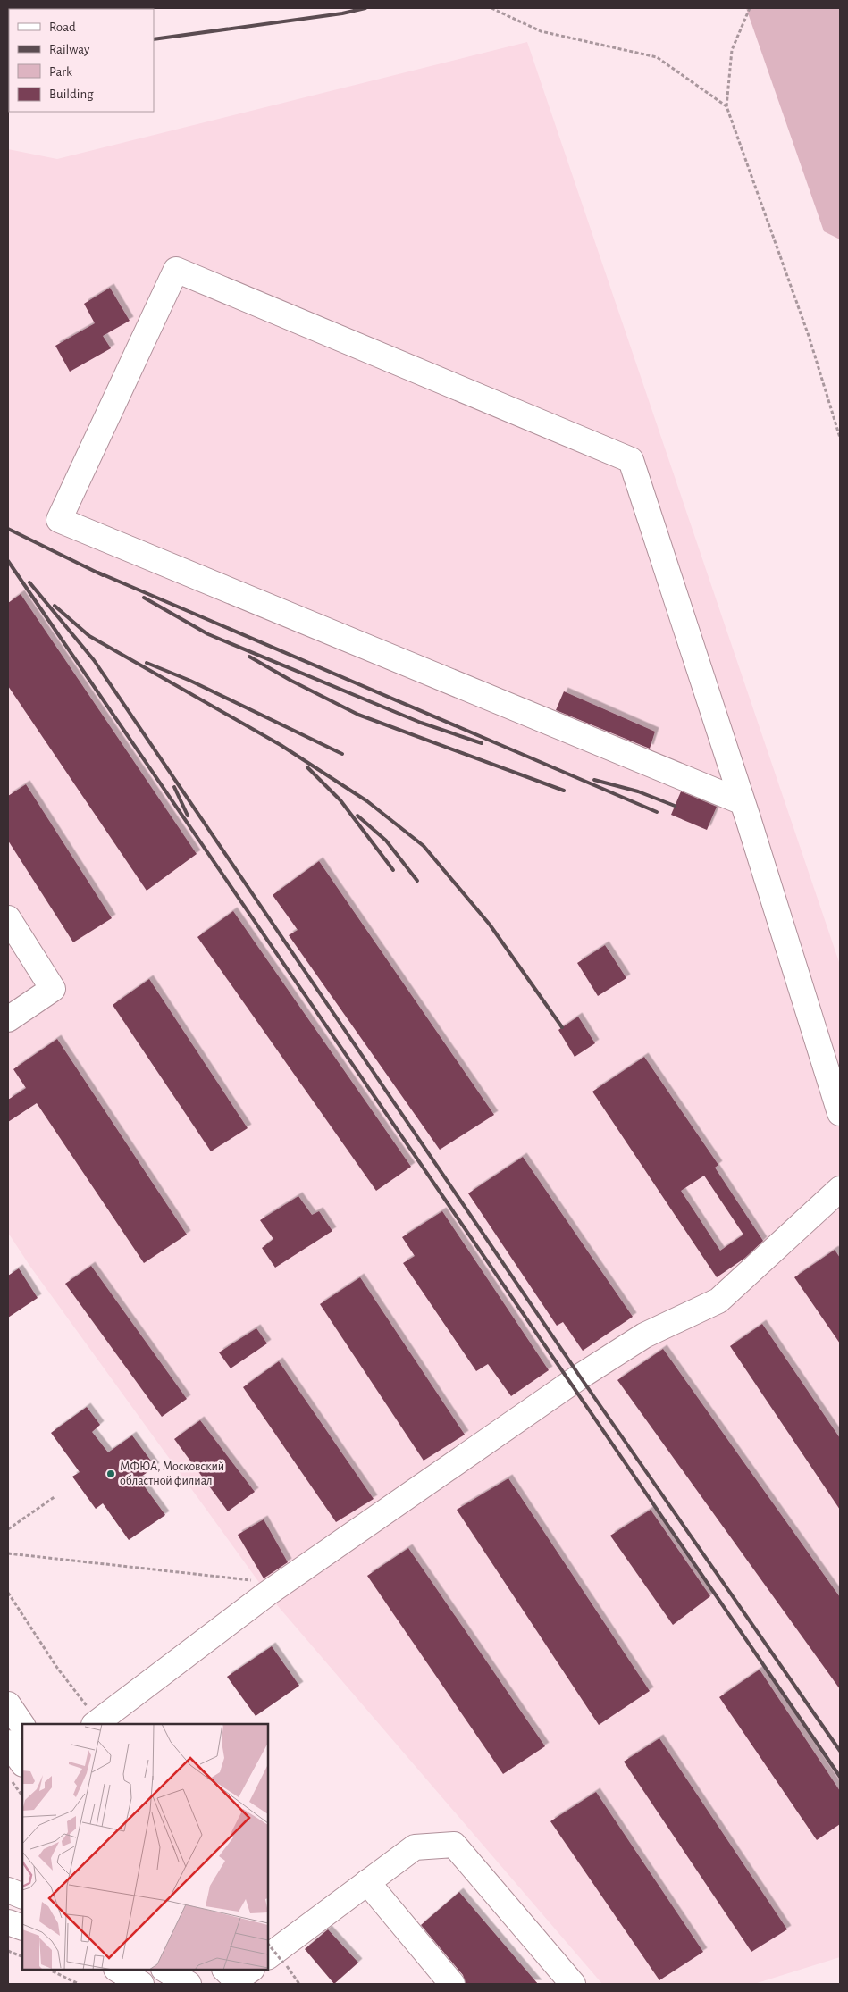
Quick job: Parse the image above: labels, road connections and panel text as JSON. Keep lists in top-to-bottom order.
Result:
{
  "places": ["МФЮА, Московский областной филиал"],
  "legend": [
    "Road",
    "Railway",
    "Park",
    "Building"
  ]
}
